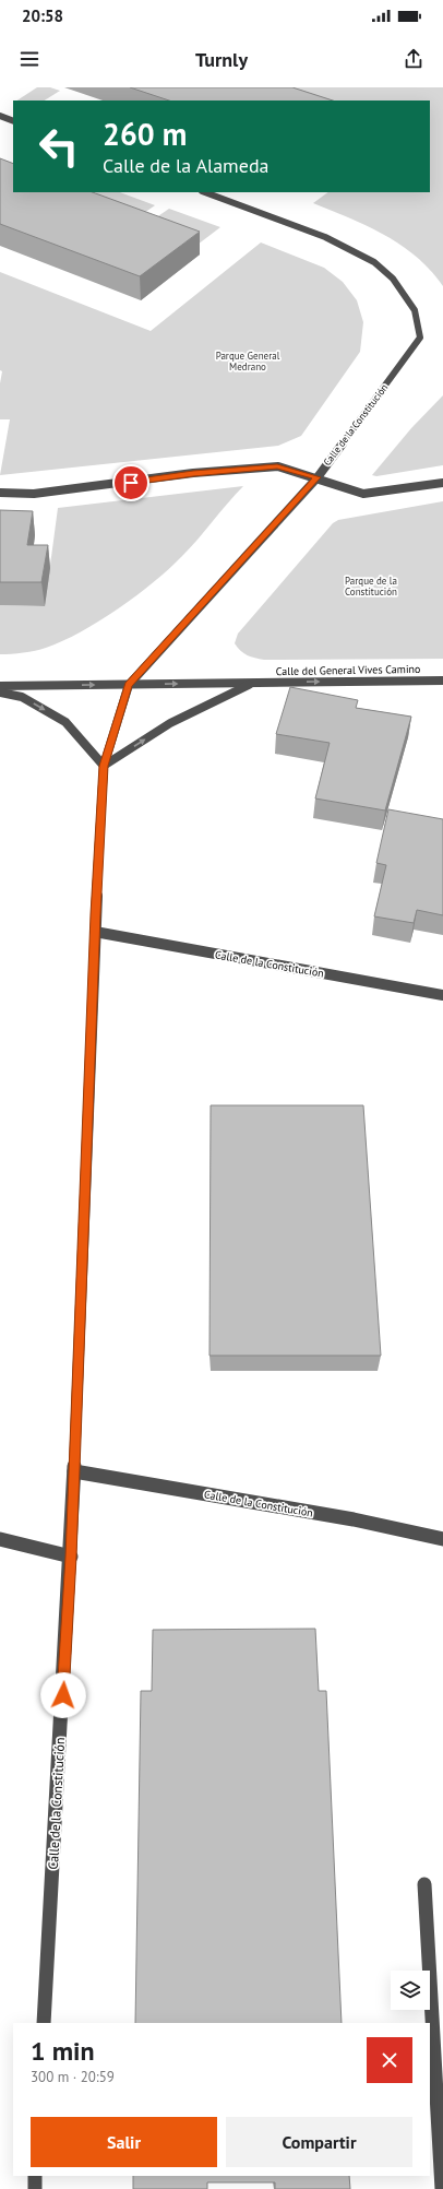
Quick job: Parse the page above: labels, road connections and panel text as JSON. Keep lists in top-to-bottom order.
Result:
{
  "streets": {
    "street": ["Calle de la Constitución", "Calle del General Vives Camino"]
  },
  "crossings": [
    ["Calle de la Constitución", "Calle del General Vives Camino"]
  ],
  "one_way": ["Calle del General Vives Camino"],
  "parks": ["Parque General Medrano", "Parque de la Constitución"],
  "page": {
    "status": "20:58",
    "header": "Turnly",
    "turn": ["260 m", "Calle de la Alameda"],
    "heading": ["1 min", "300 m · 20:59"],
    "buttons": ["Salir", "Compartir"]
  }
}
